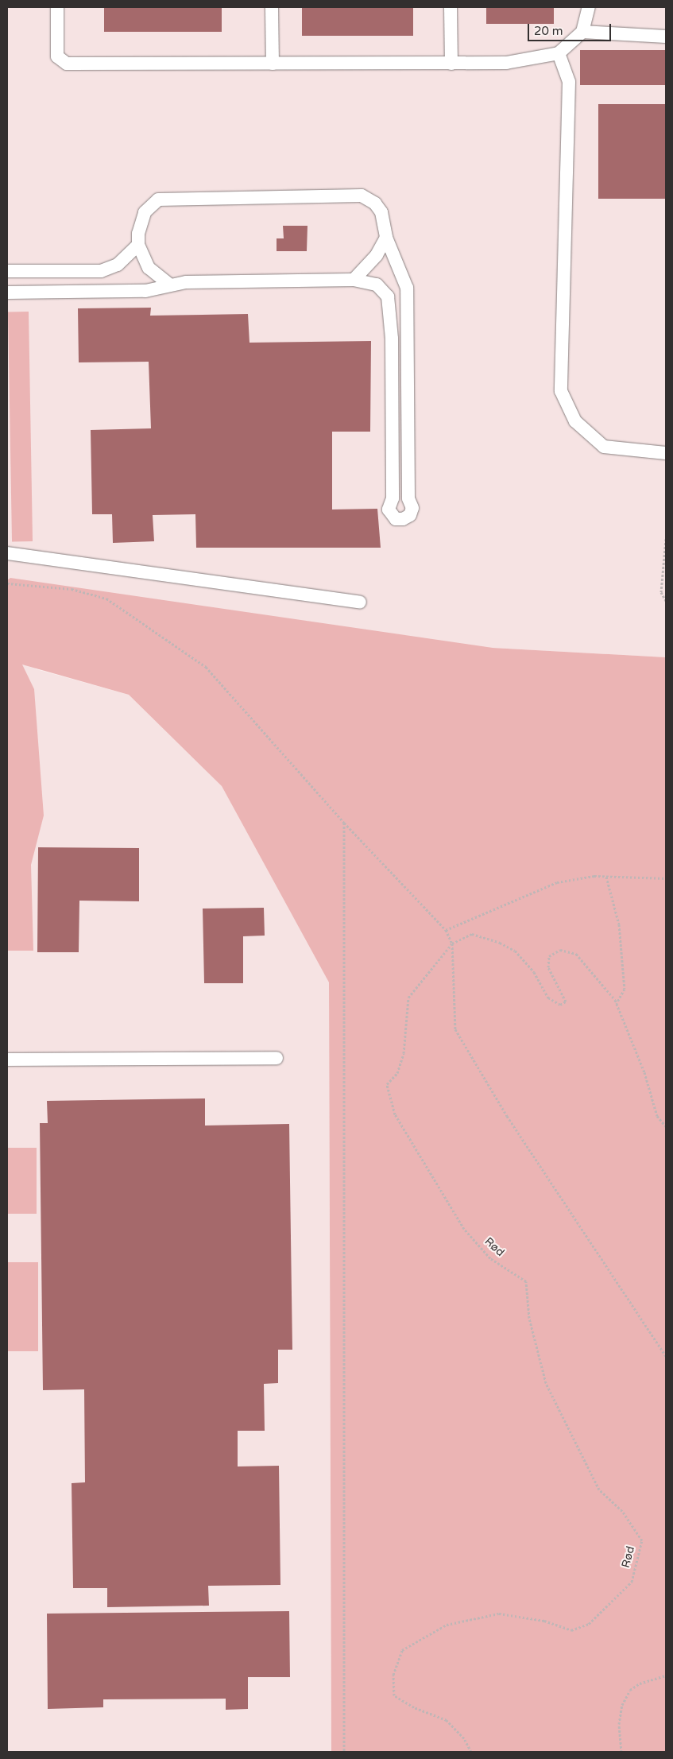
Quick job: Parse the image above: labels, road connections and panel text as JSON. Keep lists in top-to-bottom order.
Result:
{
  "streets": {
    "path": ["Rød"]
  },
  "scale_bar": "20 m"
}
